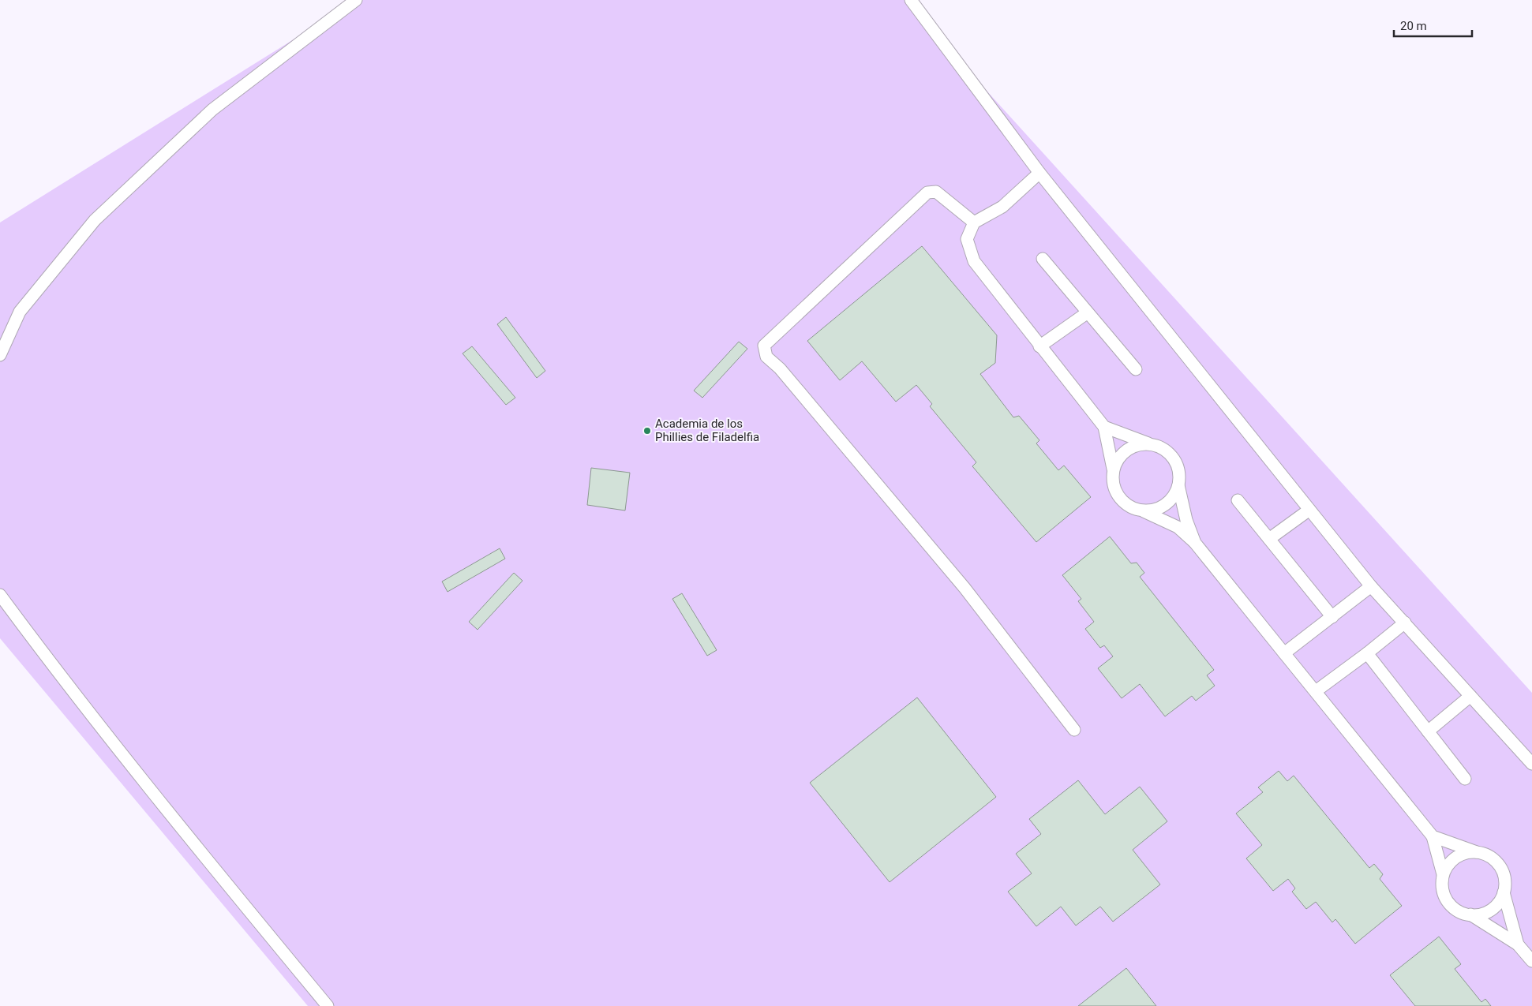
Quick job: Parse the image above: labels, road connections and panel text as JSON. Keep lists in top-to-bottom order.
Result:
{
  "places": ["Academia de los Phillies de Filadelfia"],
  "scale_bar": "20 m"
}
